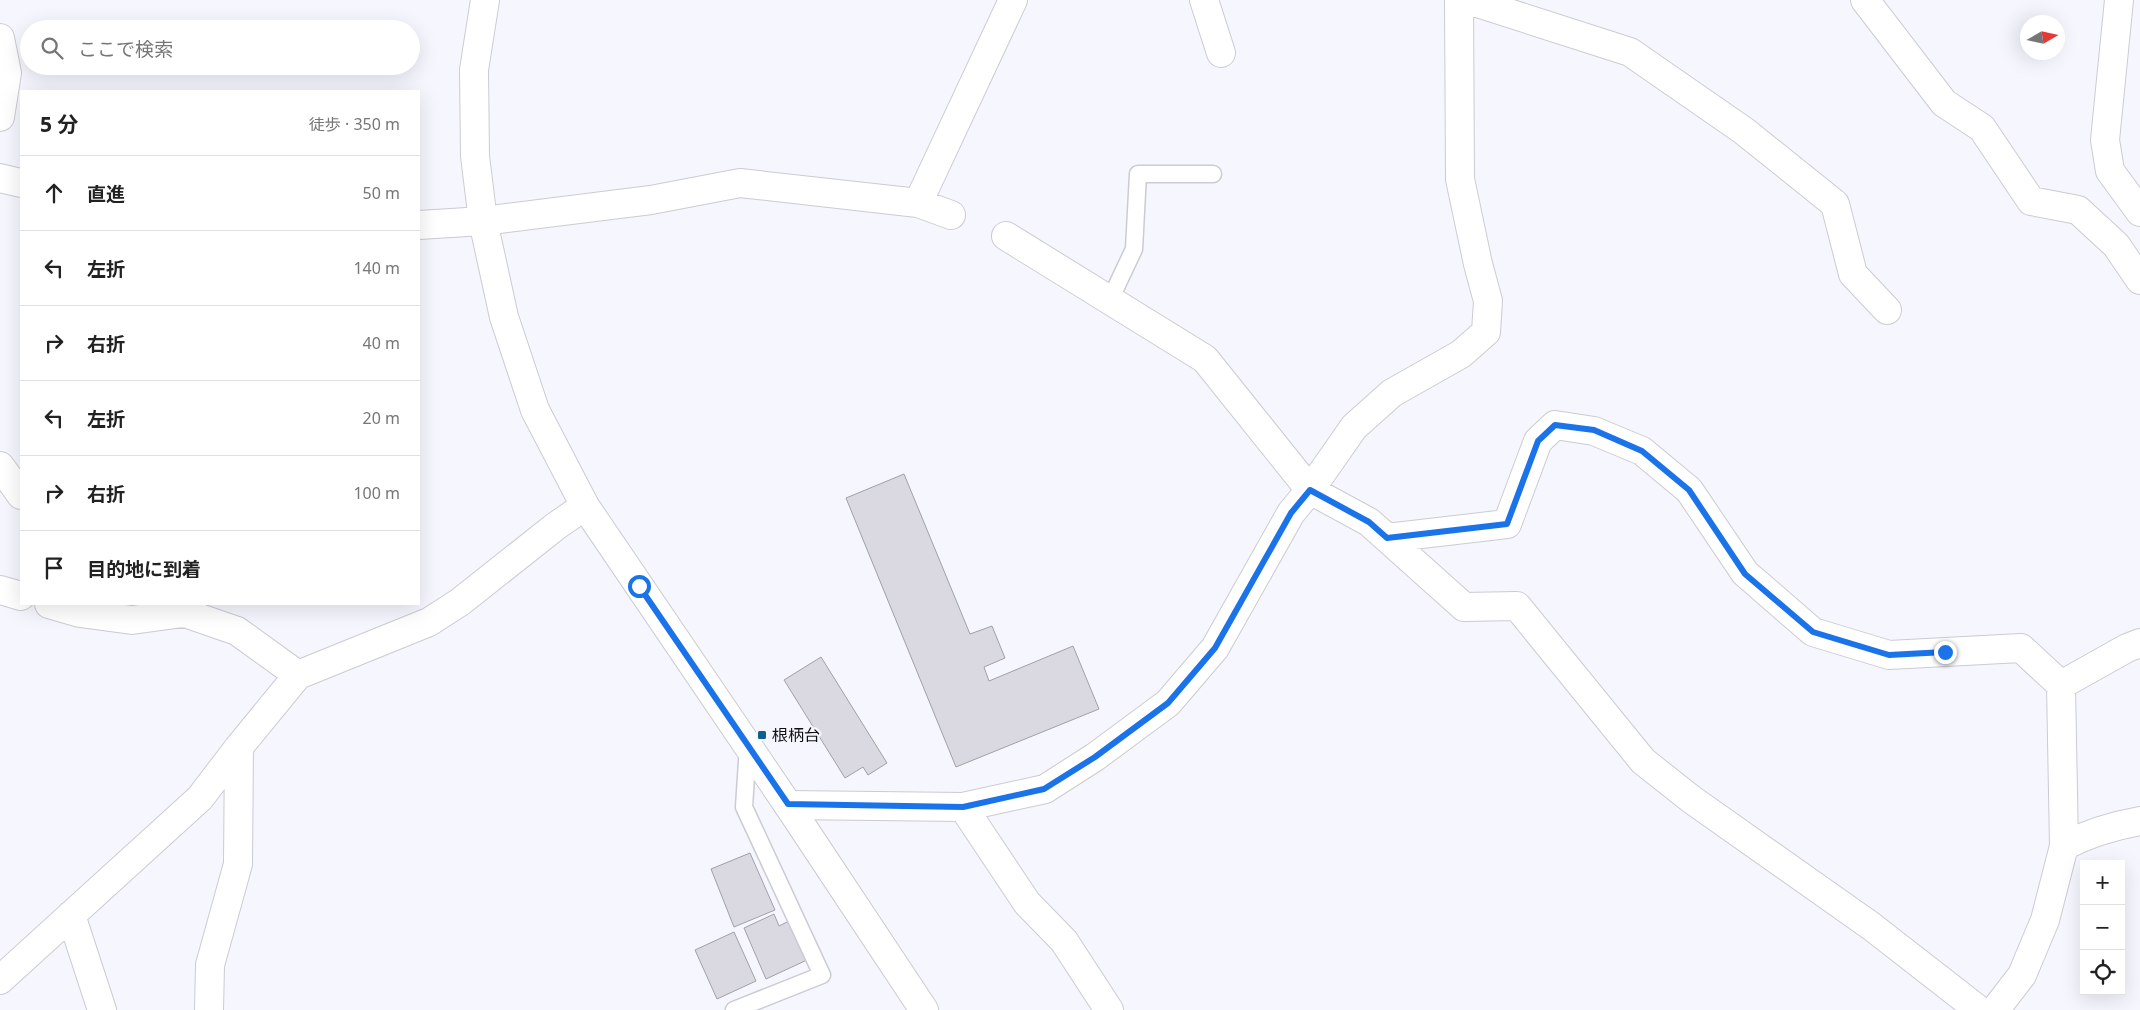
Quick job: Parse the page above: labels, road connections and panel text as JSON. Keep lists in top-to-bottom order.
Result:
{
  "places": {
    "transit": ["根柄台"]
  },
  "north": "right",
  "page": {
    "search": "ここで検索",
    "heading": ["5 分", "徒歩 · 350 m"],
    "list": [
      ["直進", "50 m"],
      ["左折", "140 m"],
      ["右折", "40 m"],
      ["左折", "20 m"],
      ["右折", "100 m"],
      "目的地に到着"
    ],
    "map_buttons": ["+", "−"]
  }
}
